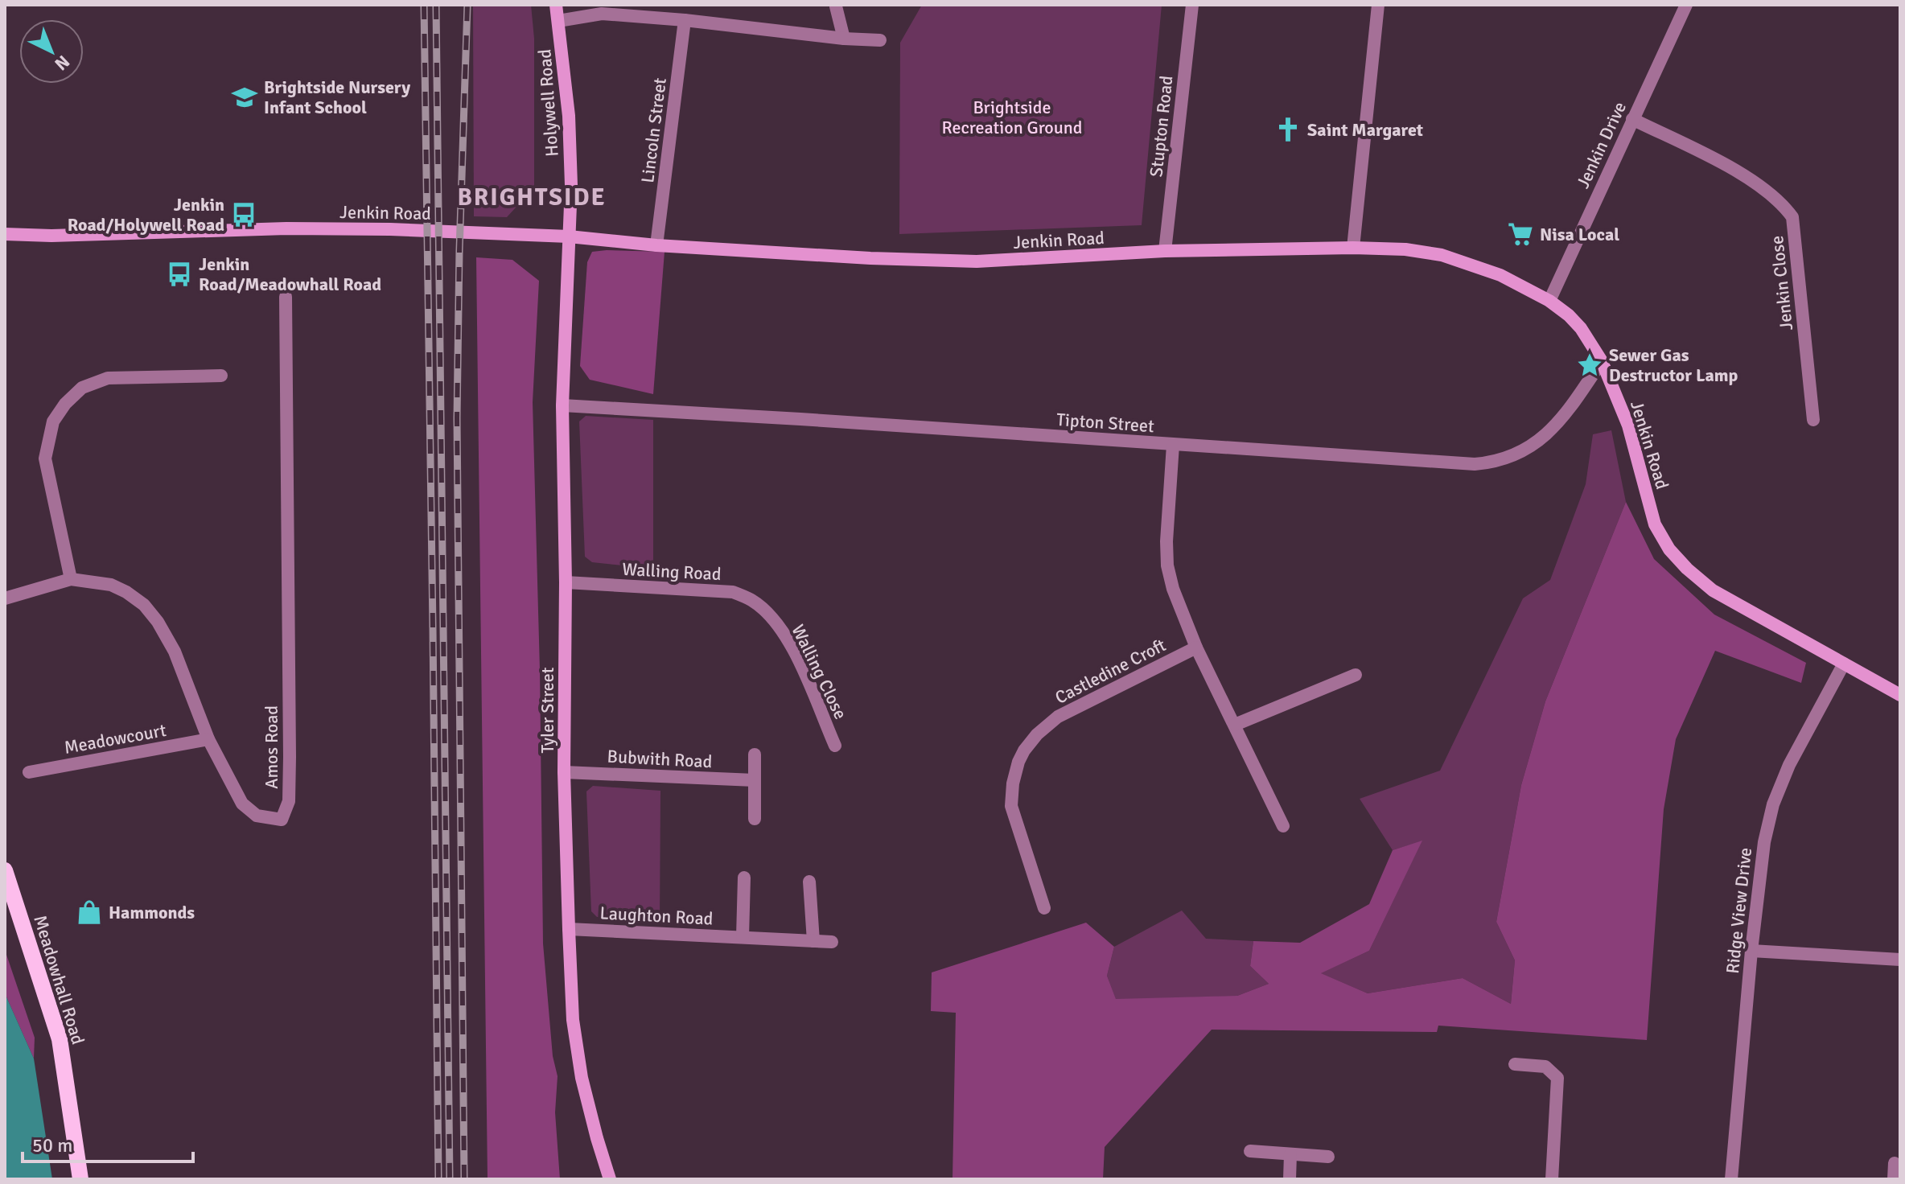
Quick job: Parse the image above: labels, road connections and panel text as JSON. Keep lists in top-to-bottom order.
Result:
{
  "streets": {
    "main road": ["Meadowhall Road"],
    "street": [
      "Holywell Road",
      "Stupton Road",
      "Lincoln Street",
      "Jenkin Drive",
      "Jenkin Road",
      "Jenkin Close",
      "Tipton Street",
      "Walling Road",
      "Castledine Croft",
      "Walling Close",
      "Tyler Street",
      "Meadowcourt",
      "Amos Road",
      "Bubwith Road",
      "Ridge View Drive",
      "Laughton Road"
    ]
  },
  "crossings": [
    ["Holywell Road", "Jenkin Road"],
    ["Holywell Road", "Tyler Street"],
    ["Stupton Road", "Jenkin Road"],
    ["Lincoln Street", "Jenkin Road"],
    ["Jenkin Drive", "Jenkin Road"],
    ["Jenkin Drive", "Jenkin Close"],
    ["Jenkin Road", "Tipton Street"],
    ["Jenkin Road", "Tyler Street"],
    ["Jenkin Road", "Ridge View Drive"],
    ["Tipton Street", "Tyler Street"],
    ["Walling Road", "Walling Close"],
    ["Walling Road", "Tyler Street"],
    ["Tyler Street", "Bubwith Road"],
    ["Tyler Street", "Laughton Road"],
    ["Meadowcourt", "Amos Road"]
  ],
  "districts": ["BRIGHTSIDE"],
  "parks": ["Brightside Recreation Ground"],
  "places": {
    "school or university": ["Brightside Nursery Infant School"],
    "church": ["Saint Margaret"],
    "bus stop": ["Jenkin Road/Holywell Road", "Jenkin Road/Meadowhall Road"],
    "supermarket": ["Nisa Local"],
    "place": ["Sewer Gas Destructor Lamp"],
    "shop": ["Hammonds"]
  },
  "scale_bar": "50 m",
  "north": "bottom right"
}
